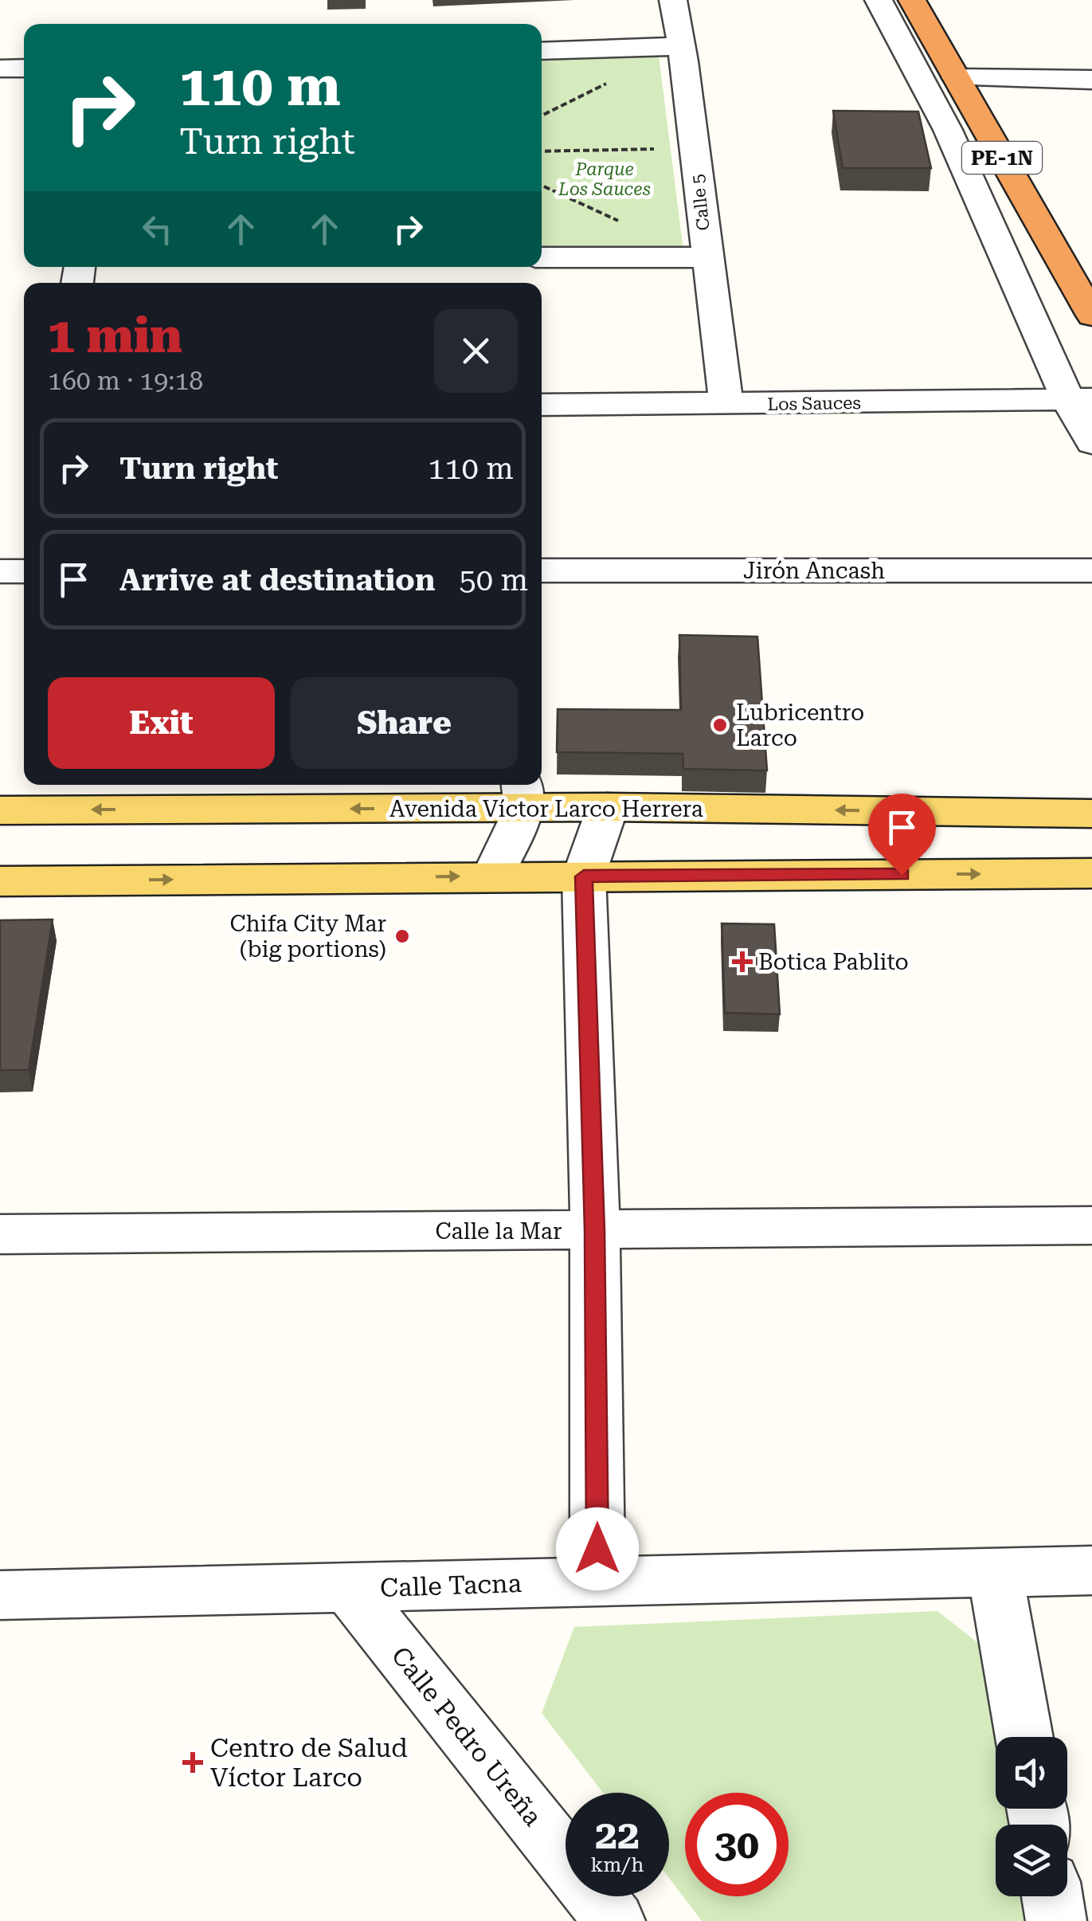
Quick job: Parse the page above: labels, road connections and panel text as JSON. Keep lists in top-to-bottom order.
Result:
{
  "streets": {
    "highway": ["PE-1N"],
    "main road": ["Avenida Víctor Larco Herrera"],
    "street": [
      "Calle 5",
      "Los Sauces",
      "Jirón Ancash",
      "Calle la Mar",
      "Calle Tacna",
      "Calle Pedro Ureña"
    ]
  },
  "crossings": [
    ["Calle 5", "Los Sauces"],
    ["Calle Tacna", "Calle Pedro Ureña"]
  ],
  "parks": ["Parque Los Sauces"],
  "places": {
    "other": ["Lubricentro Larco", "Chifa City Mar (big portions)"],
    "health": ["Botica Pablito", "Centro de Salud Víctor Larco"]
  },
  "page": {
    "turn": ["110 m", "Turn right"],
    "heading": ["1 min", "160 m · 19:18"],
    "list": [
      {
        "name": "Turn right",
        "value": "110 m"
      },
      {
        "name": "Arrive at destination",
        "value": "50 m"
      }
    ],
    "buttons": ["Exit", "Share"],
    "speed": "22 km/h",
    "limit": "30"
  }
}
